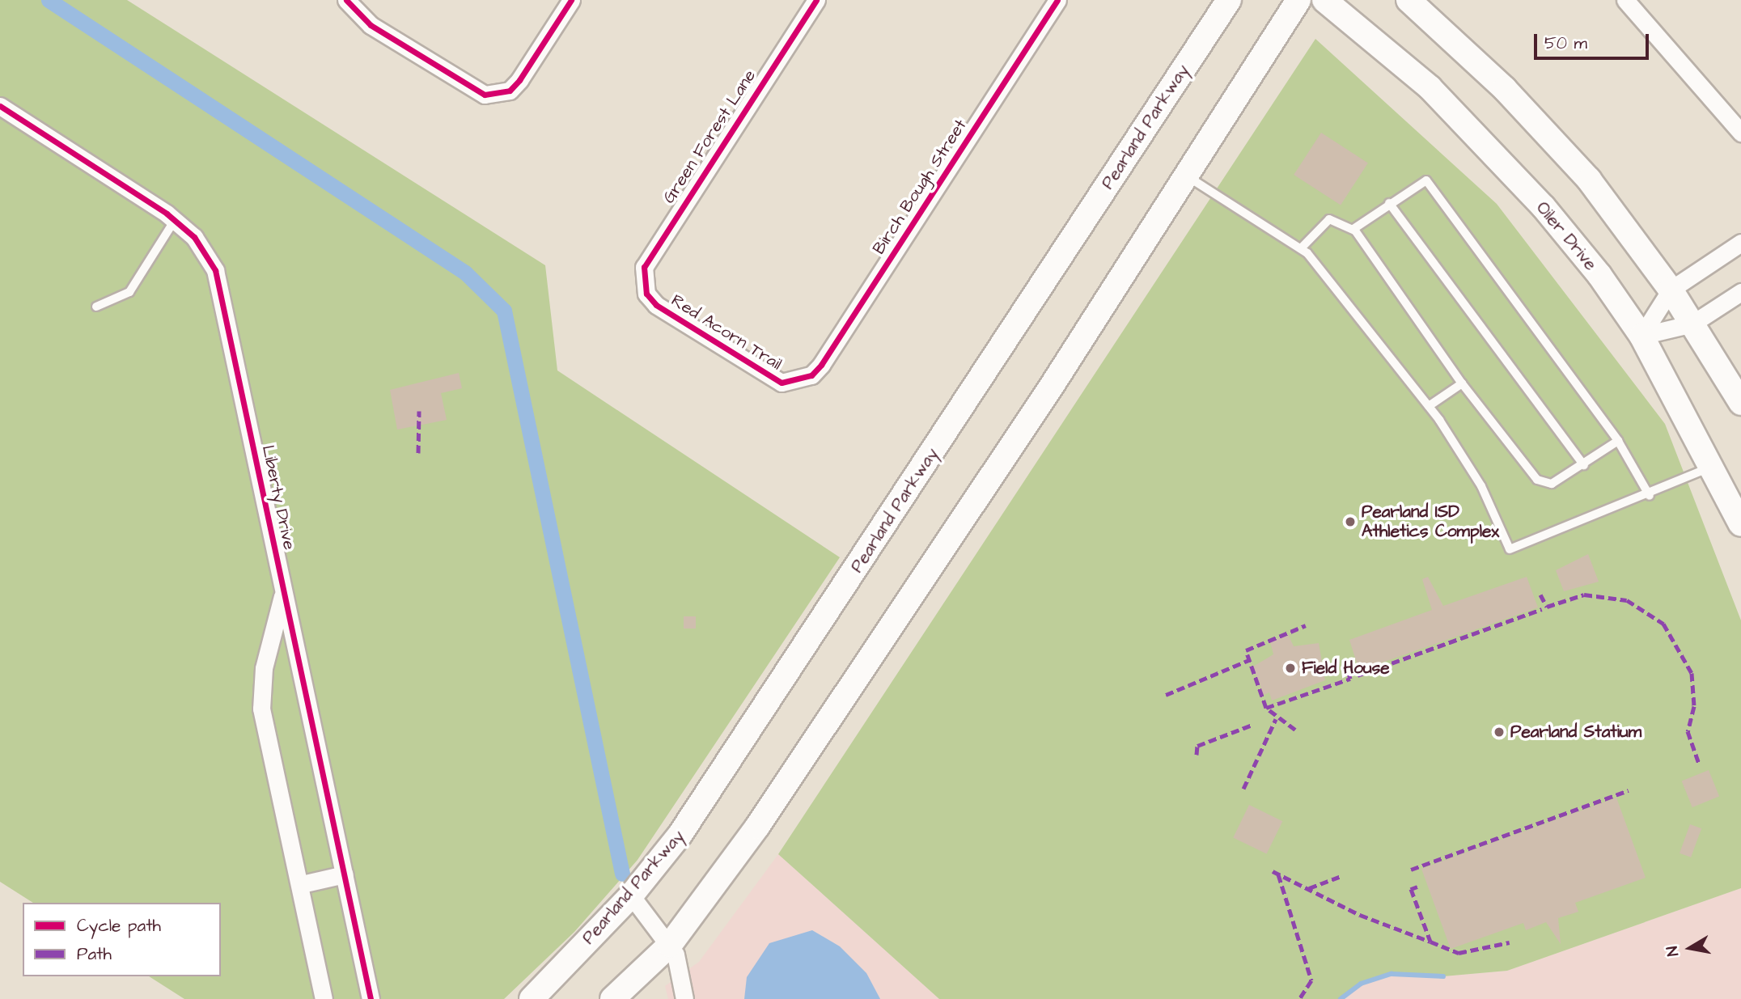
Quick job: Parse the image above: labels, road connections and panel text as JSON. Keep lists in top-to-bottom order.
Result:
{
  "streets": {
    "main road": ["Pearland Parkway", "Oiler Drive"],
    "street": [
      "Green Forest Lane",
      "Birch Bough Street",
      "Red Acorn Trail",
      "Liberty Drive"
    ]
  },
  "crossings": [
    ["Green Forest Lane", "Red Acorn Trail"],
    ["Birch Bough Street", "Red Acorn Trail"]
  ],
  "places": ["Pearland ISD Athletics Complex", "Field House", "Pearland Statium"],
  "legend": ["Cycle path", "Path"],
  "scale_bar": "50 m",
  "north": "left"
}
